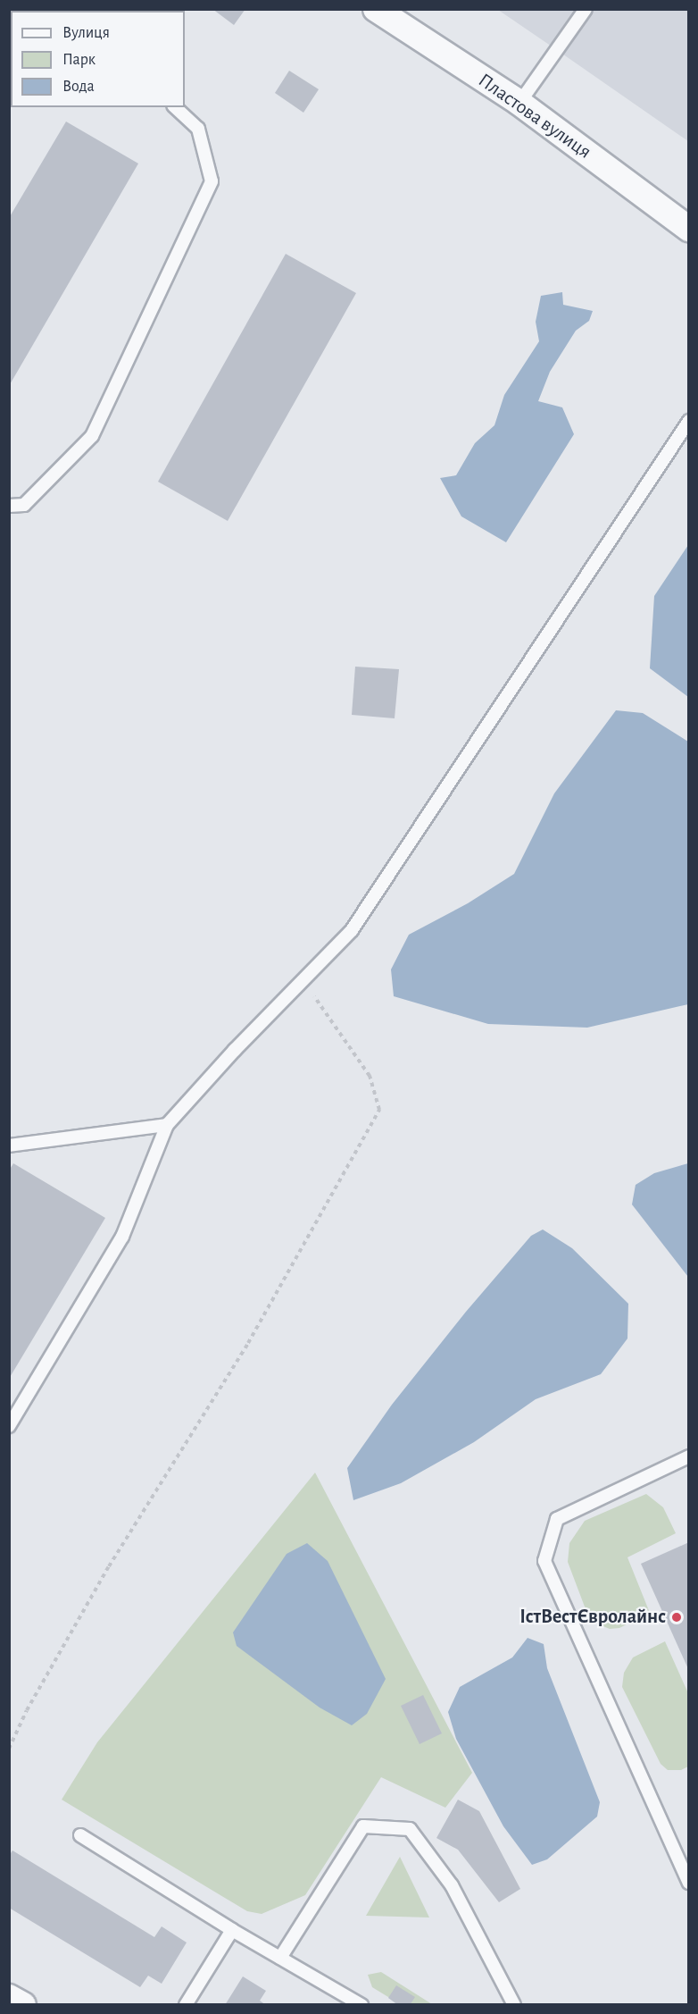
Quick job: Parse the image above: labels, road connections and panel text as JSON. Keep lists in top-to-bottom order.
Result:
{
  "streets": {
    "street": ["Пластова вулиця"]
  },
  "places": ["ІстВестЄвролайнс"],
  "legend": ["Вулиця", "Парк", "Вода"]
}
